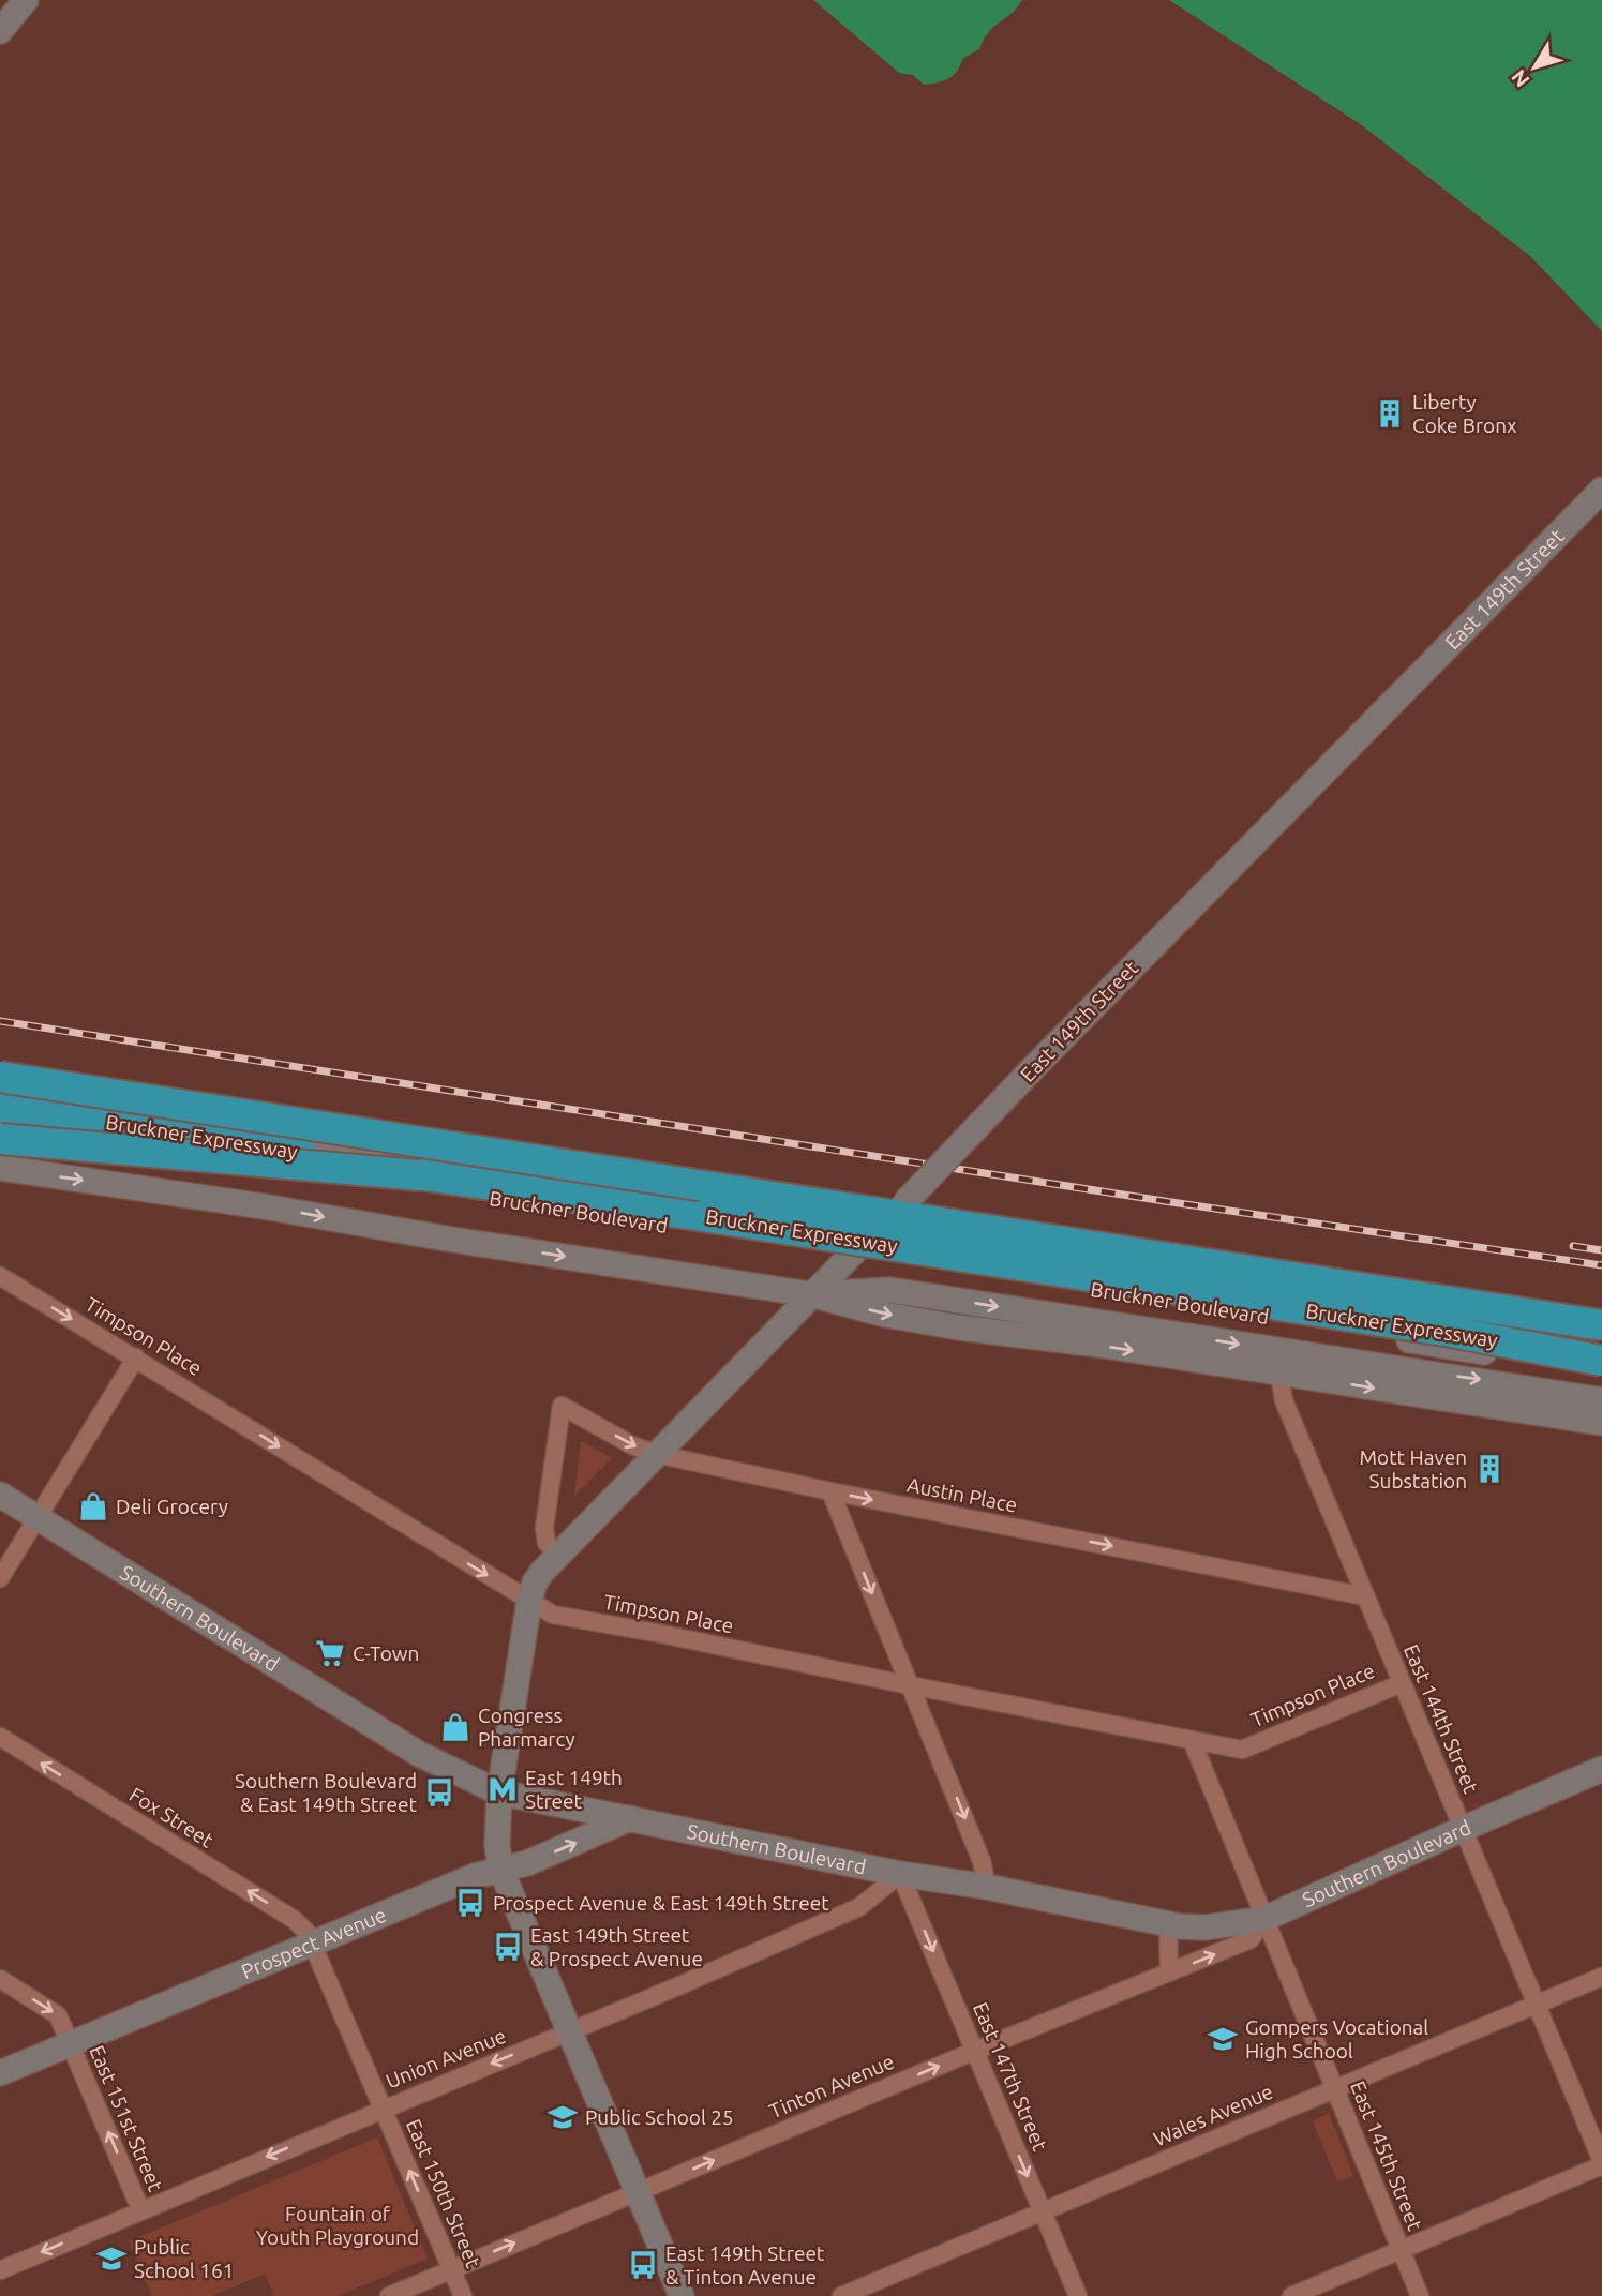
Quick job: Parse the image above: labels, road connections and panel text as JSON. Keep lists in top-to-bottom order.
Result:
{
  "streets": {
    "highway": ["Bruckner Expressway"],
    "main road": [
      "East 149th Street",
      "Bruckner Boulevard",
      "Southern Boulevard",
      "Prospect Avenue"
    ],
    "street": [
      "Timpson Place",
      "Austin Place",
      "East 144th Street",
      "Fox Street",
      "Union Avenue",
      "East 147th Street",
      "Tinton Avenue",
      "Wales Avenue",
      "East 151st Street",
      "East 145th Street",
      "East 150th Street"
    ]
  },
  "crossings": [
    ["East 149th Street", "Bruckner Boulevard"],
    ["East 149th Street", "Timpson Place"],
    ["East 149th Street", "Austin Place"],
    ["East 149th Street", "Southern Boulevard"],
    ["East 149th Street", "Prospect Avenue"],
    ["East 149th Street", "Union Avenue"],
    ["East 149th Street", "Tinton Avenue"],
    ["Bruckner Boulevard", "East 144th Street"],
    ["Timpson Place", "East 144th Street"],
    ["Timpson Place", "East 145th Street"],
    ["Austin Place", "East 144th Street"],
    ["Southern Boulevard", "East 144th Street"],
    ["Southern Boulevard", "Prospect Avenue"],
    ["Southern Boulevard", "Union Avenue"],
    ["Southern Boulevard", "East 147th Street"],
    ["Southern Boulevard", "Tinton Avenue"],
    ["Southern Boulevard", "East 145th Street"],
    ["East 144th Street", "Wales Avenue"],
    ["Fox Street", "Prospect Avenue"],
    ["Fox Street", "East 150th Street"],
    ["Prospect Avenue", "East 151st Street"],
    ["Prospect Avenue", "East 150th Street"],
    ["Union Avenue", "East 147th Street"],
    ["Union Avenue", "East 151st Street"],
    ["Union Avenue", "East 150th Street"],
    ["East 147th Street", "Tinton Avenue"],
    ["East 147th Street", "Wales Avenue"],
    ["Tinton Avenue", "East 145th Street"],
    ["Tinton Avenue", "East 150th Street"],
    ["Wales Avenue", "East 145th Street"]
  ],
  "one_way": [
    "Timpson Place",
    "Fox Street",
    "Union Avenue",
    "East 147th Street",
    "Tinton Avenue",
    "East 150th Street"
  ],
  "parks": ["Fountain of Youth Playground"],
  "places": {
    "building": ["Liberty Coke Bronx", "Mott Haven Substation"],
    "shop": ["Deli Grocery", "Congress Pharmarcy"],
    "supermarket": ["C-Town"],
    "metro station": ["East 149th Street"],
    "bus stop": [
      "Southern Boulevard & East 149th Street",
      "Prospect Avenue & East 149th Street",
      "East 149th Street & Prospect Avenue",
      "East 149th Street & Tinton Avenue"
    ],
    "school or university": ["Gompers Vocational High School", "Public School 25", "Public School 161"]
  },
  "north": "bottom left"
}
